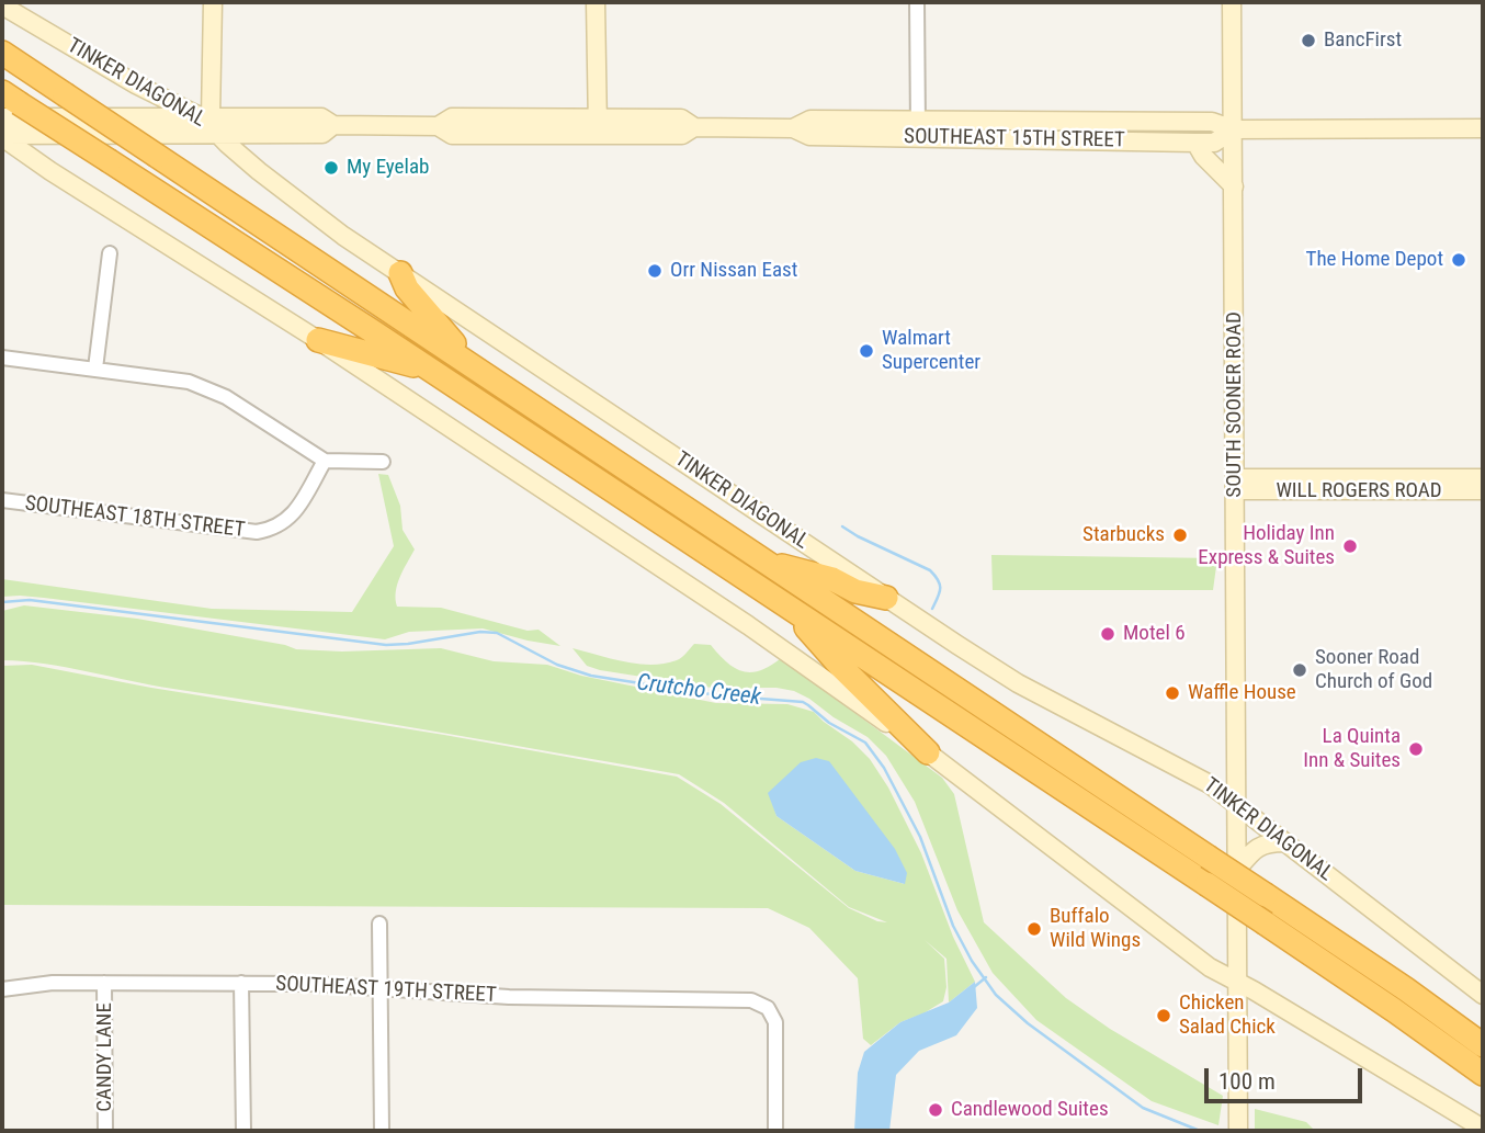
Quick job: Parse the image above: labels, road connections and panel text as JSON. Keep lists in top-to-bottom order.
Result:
{
  "streets": {
    "highway": ["TINKER DIAGONAL"],
    "street": [
      "SOUTHEAST 15TH STREET",
      "SOUTH SOONER ROAD",
      "WILL ROGERS ROAD",
      "SOUTHEAST 18TH STREET",
      "SOUTHEAST 19TH STREET",
      "CANDY LANE"
    ]
  },
  "crossings": [
    ["TINKER DIAGONAL", "SOUTHEAST 15TH STREET"],
    ["TINKER DIAGONAL", "SOUTH SOONER ROAD"],
    ["SOUTHEAST 15TH STREET", "SOUTH SOONER ROAD"],
    ["SOUTH SOONER ROAD", "WILL ROGERS ROAD"],
    ["SOUTHEAST 19TH STREET", "CANDY LANE"]
  ],
  "water": ["Crutcho Creek"],
  "places": [
    "BancFirst",
    "My Eyelab",
    "The Home Depot",
    "Orr Nissan East",
    "Walmart Supercenter",
    "Starbucks",
    "Holiday Inn Express & Suites",
    "Motel 6",
    "Sooner Road Church of God",
    "Waffle House",
    "La Quinta Inn & Suites",
    "Buffalo Wild Wings",
    "Chicken Salad Chick",
    "Candlewood Suites"
  ],
  "scale_bar": "100 m"
}
